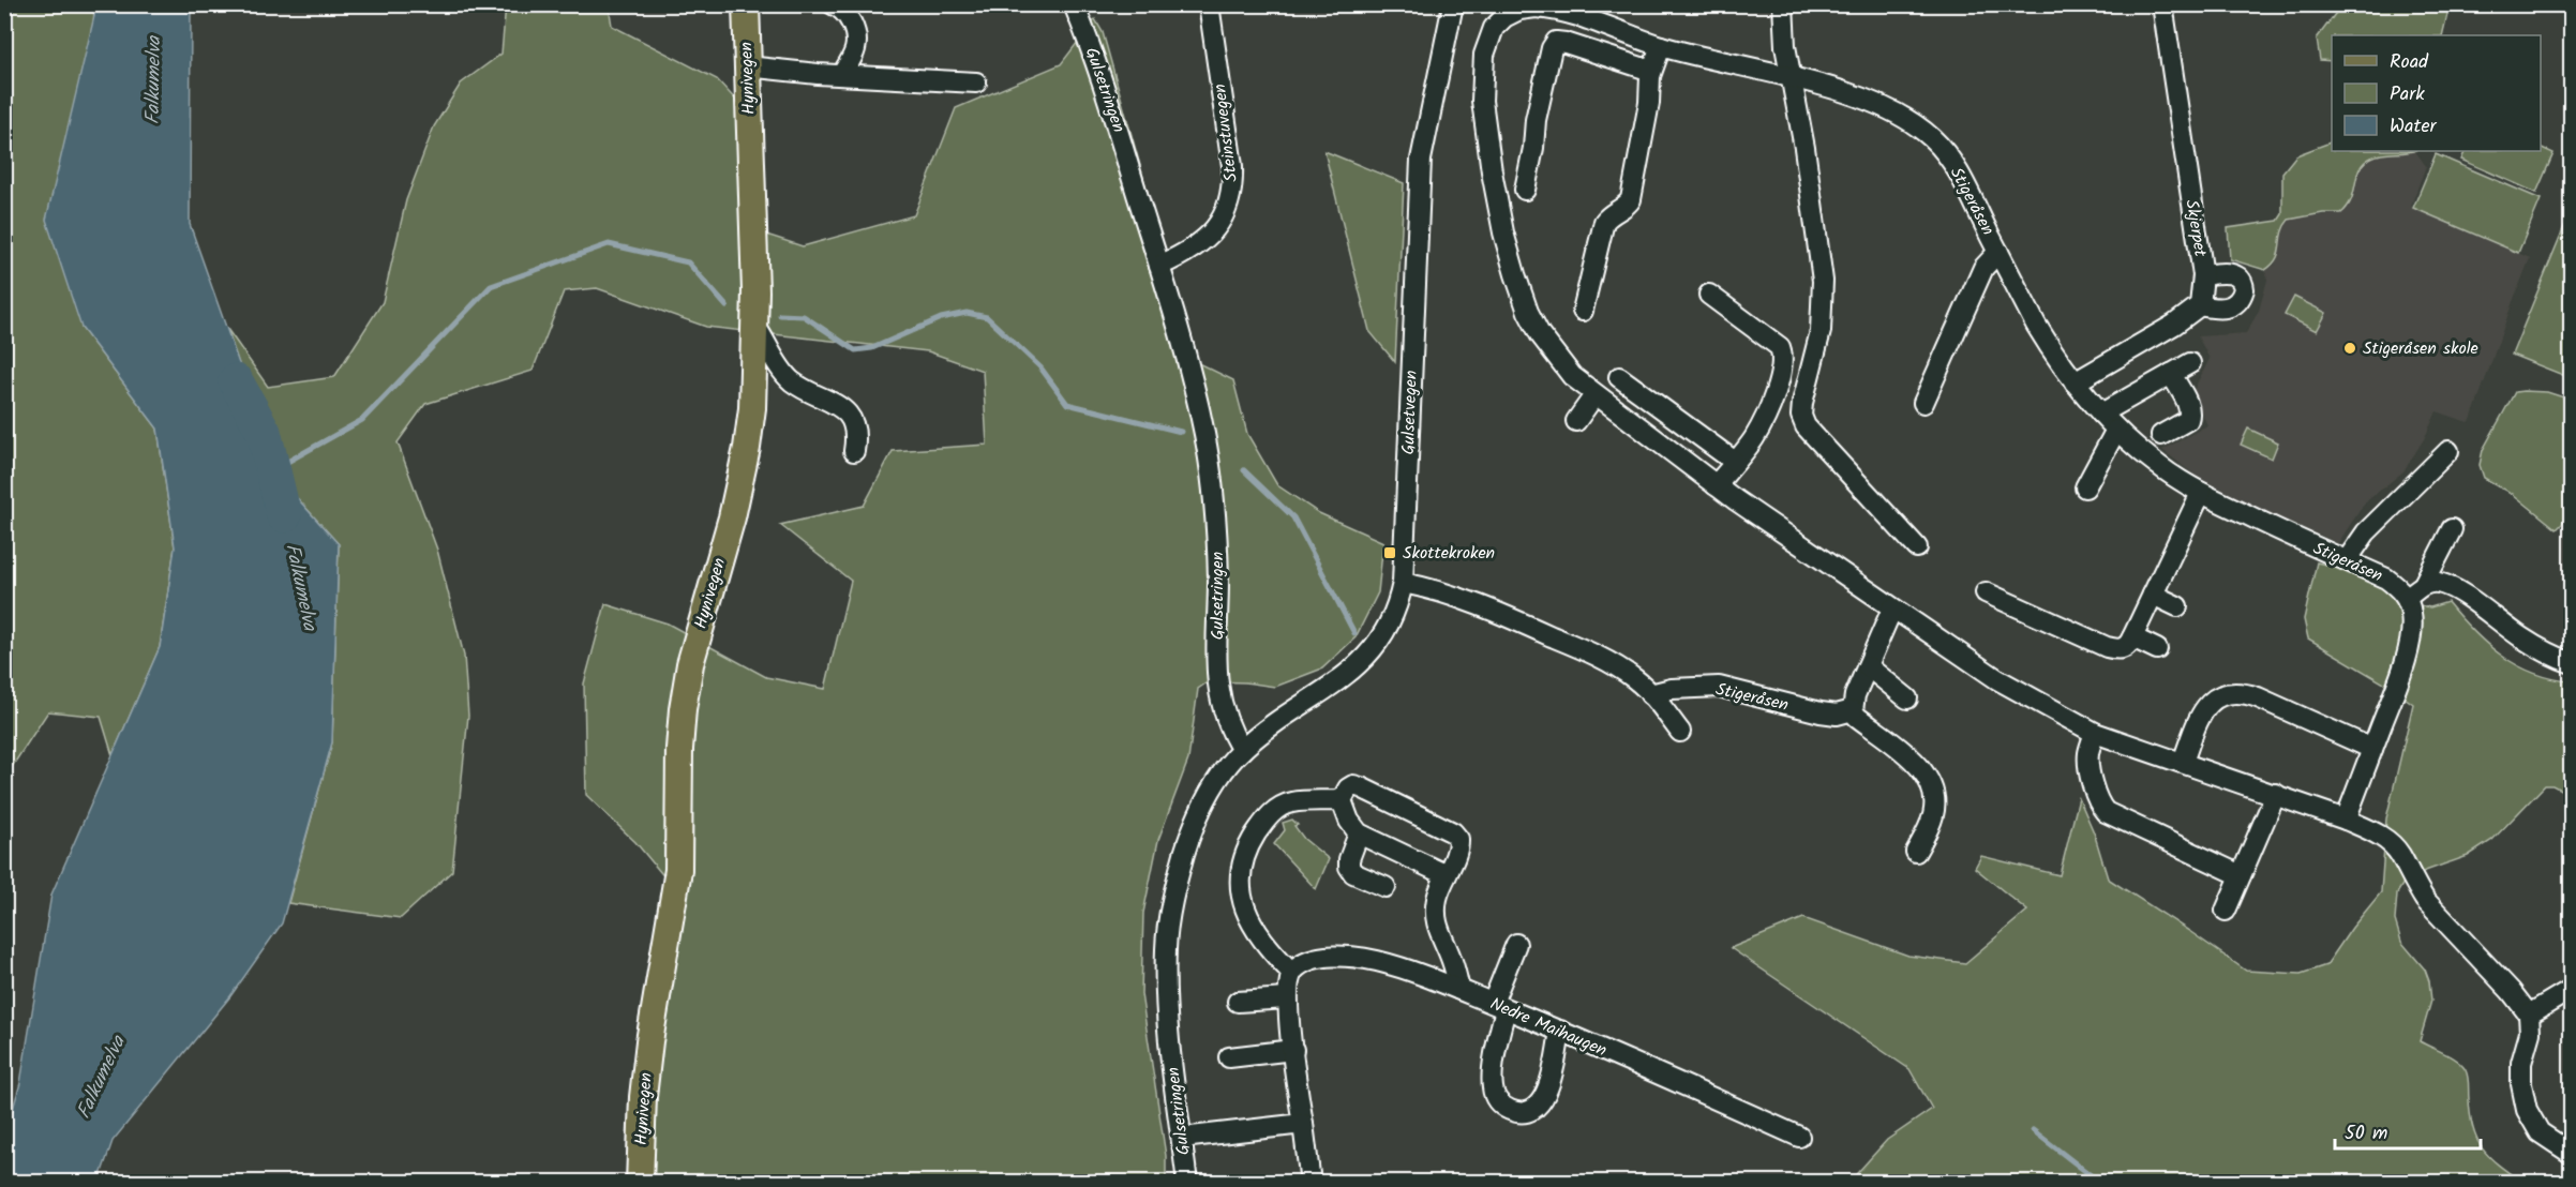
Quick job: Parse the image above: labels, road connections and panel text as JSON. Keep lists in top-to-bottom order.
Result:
{
  "streets": {
    "main road": ["Hynivegen"],
    "street": [
      "Gulsetringen",
      "Steinstuvegen",
      "Stigeråsen",
      "Skjerpet",
      "Gulsetvegen",
      "Nedre Maihaugen"
    ]
  },
  "crossings": [
    ["Gulsetringen", "Steinstuvegen"],
    ["Gulsetringen", "Gulsetvegen"]
  ],
  "water": ["Falkumelva"],
  "places": {
    "other": ["Stigeråsen skole"],
    "transit": ["Skottekroken"]
  },
  "legend": ["Road", "Park", "Water"],
  "scale_bar": "50 m"
}
